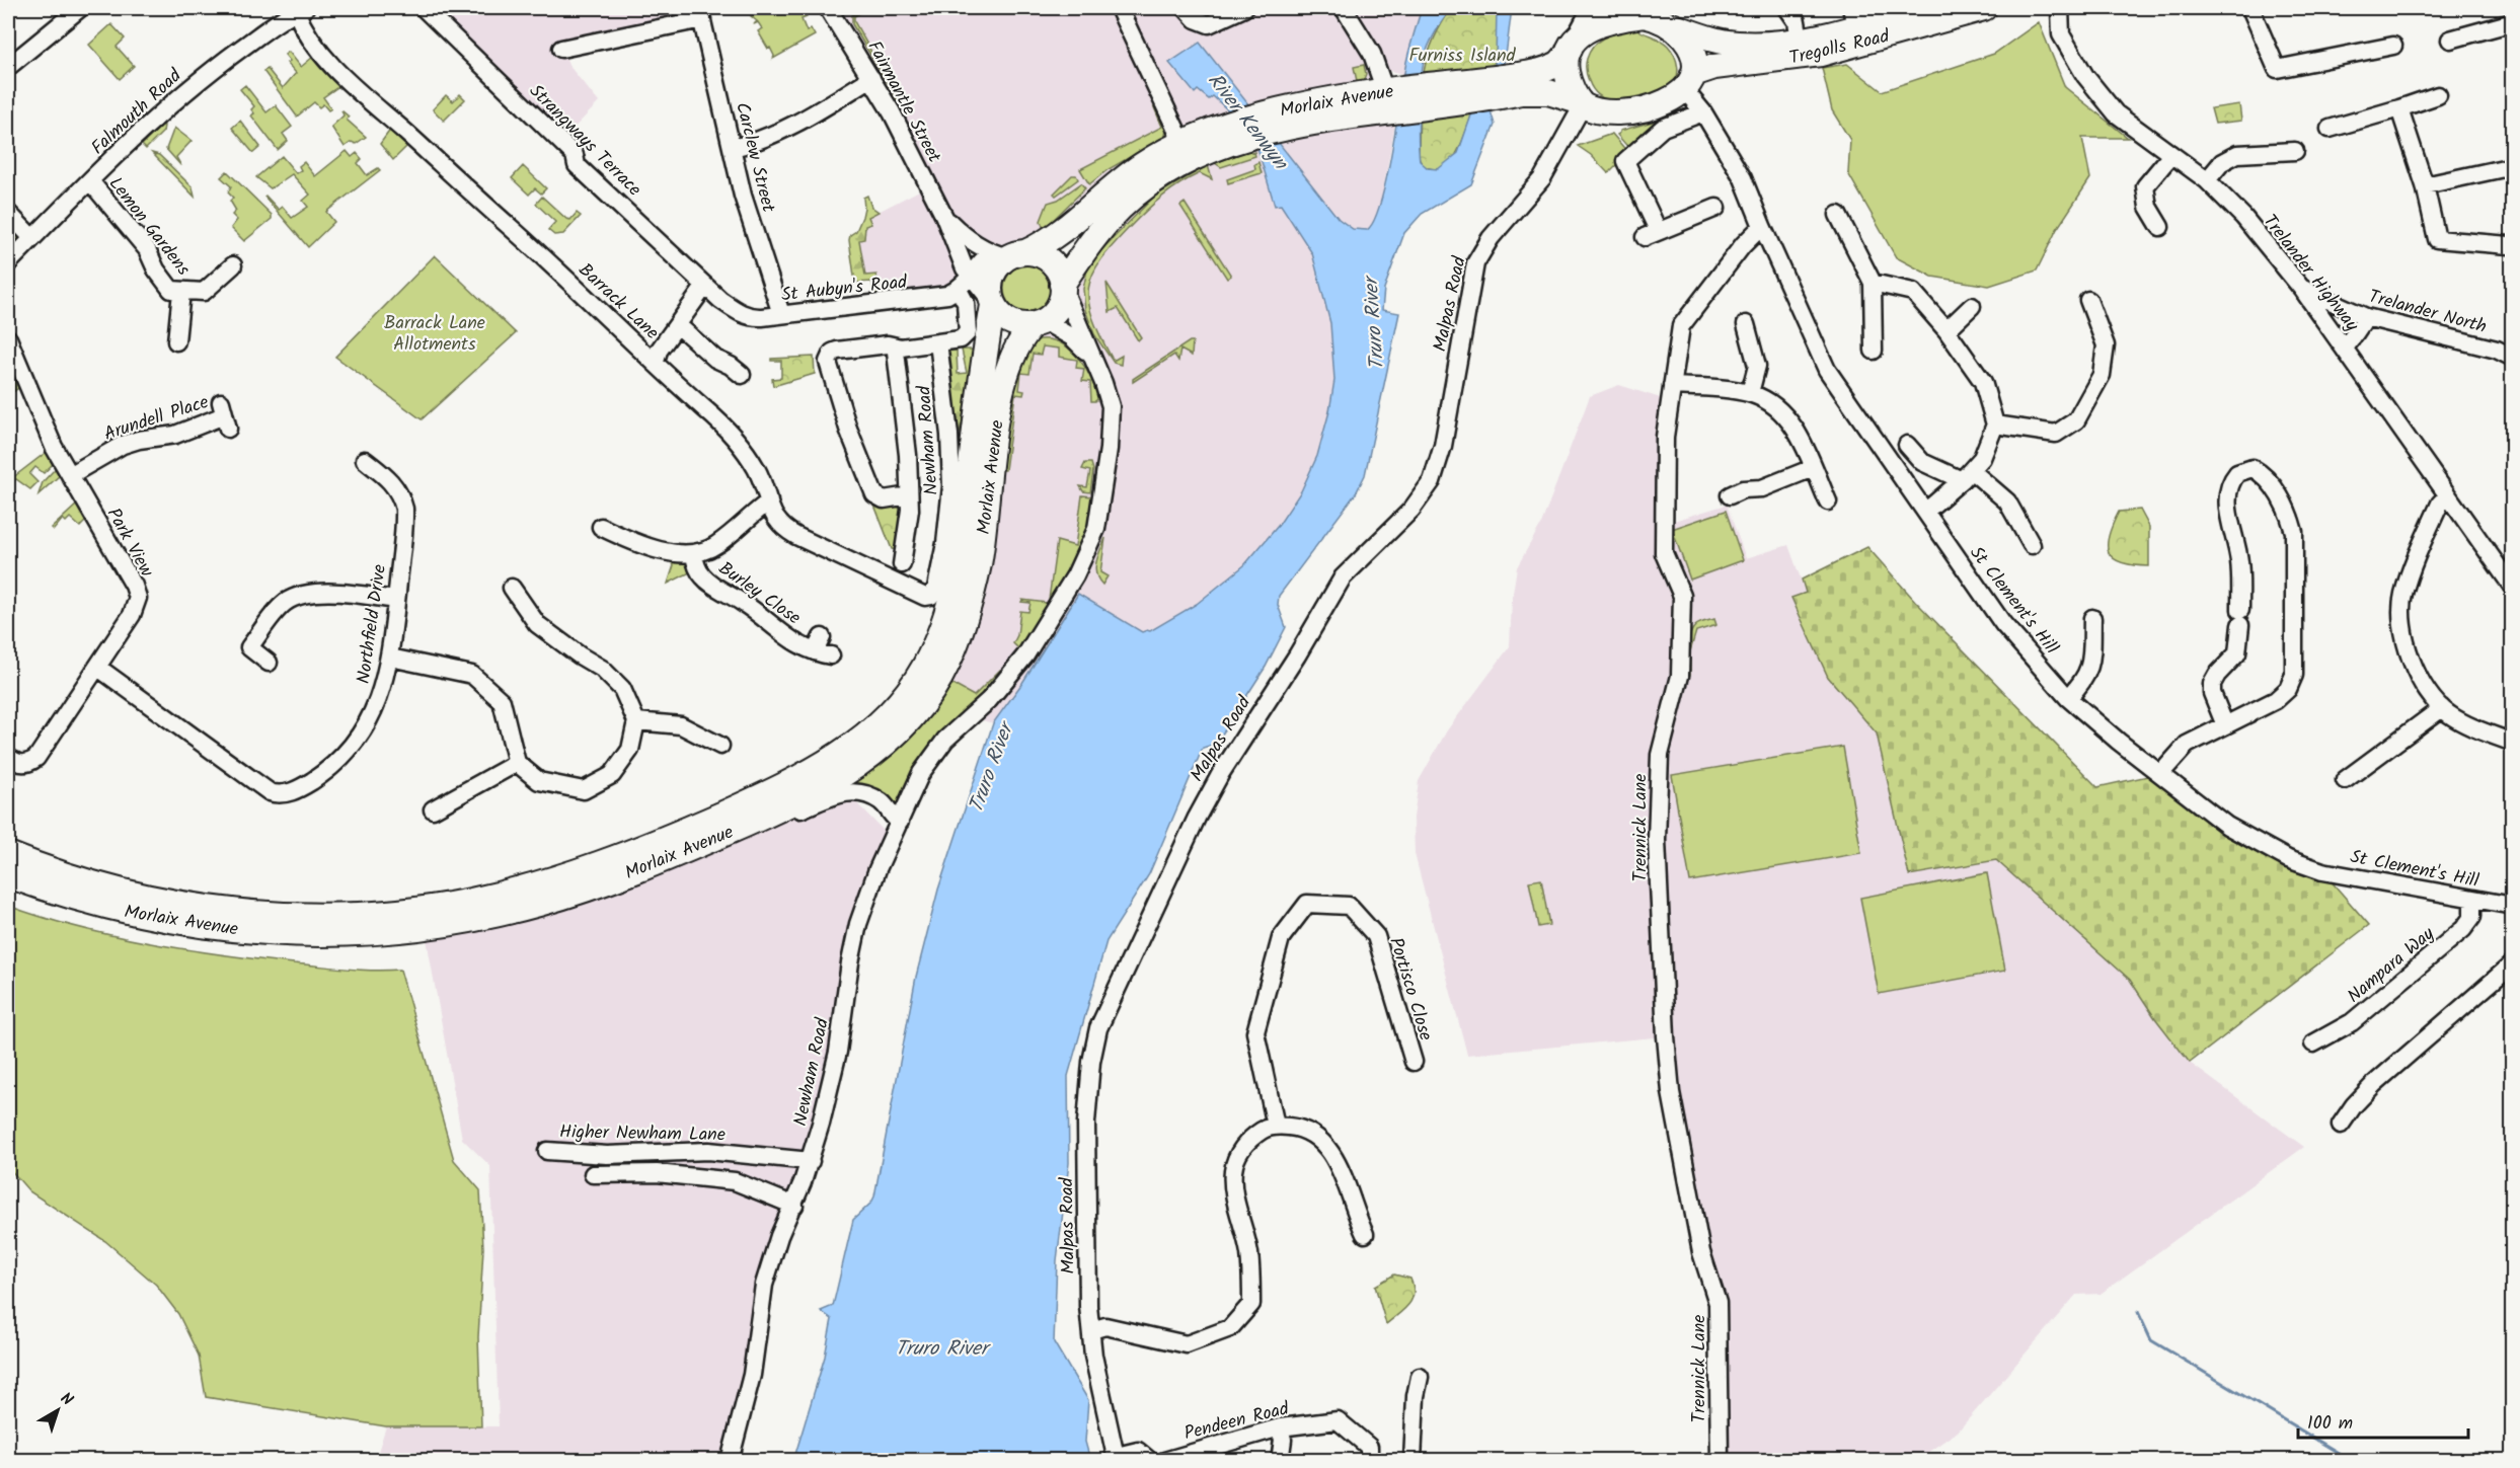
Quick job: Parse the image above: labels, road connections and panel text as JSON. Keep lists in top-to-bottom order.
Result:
{
  "streets": {
    "highway": ["Tregolls Road", "Morlaix Avenue"],
    "street": [
      "Fairmantle Street",
      "Falmouth Road",
      "Strangways Terrace",
      "Carclew Street",
      "Lemon Gardens",
      "Trelander Highway",
      "St Aubyn's Road",
      "Barrack Lane",
      "Malpas Road",
      "Trelander North",
      "Arundell Place",
      "Newham Road",
      "Park View",
      "Burley Close",
      "St Clement's Hill",
      "Northfield Drive",
      "Trennick Lane",
      "Nampara Way",
      "Portisco Close",
      "Higher Newham Lane",
      "Pendeen Road"
    ]
  },
  "crossings": [
    ["Tregolls Road", "Morlaix Avenue"],
    ["Tregolls Road", "Malpas Road"],
    ["Tregolls Road", "St Clement's Hill"],
    ["Morlaix Avenue", "Fairmantle Street"],
    ["Morlaix Avenue", "Malpas Road"],
    ["Morlaix Avenue", "Newham Road"],
    ["Morlaix Avenue", "St Clement's Hill"],
    ["Fairmantle Street", "St Aubyn's Road"],
    ["Fairmantle Street", "Newham Road"],
    ["Falmouth Road", "Lemon Gardens"],
    ["Falmouth Road", "Barrack Lane"],
    ["Strangways Terrace", "St Aubyn's Road"],
    ["Carclew Street", "St Aubyn's Road"],
    ["Trelander Highway", "Trelander North"],
    ["St Aubyn's Road", "Newham Road"],
    ["Barrack Lane", "Newham Road"],
    ["Malpas Road", "St Clement's Hill"],
    ["Arundell Place", "Park View"],
    ["Newham Road", "Higher Newham Lane"],
    ["Park View", "Northfield Drive"],
    ["St Clement's Hill", "Trennick Lane"],
    ["St Clement's Hill", "Nampara Way"]
  ],
  "water": ["River Kenwyn", "Truro River"],
  "parks": ["Furniss Island", "Barrack Lane Allotments"],
  "scale_bar": "100 m",
  "north": "top right"
}
